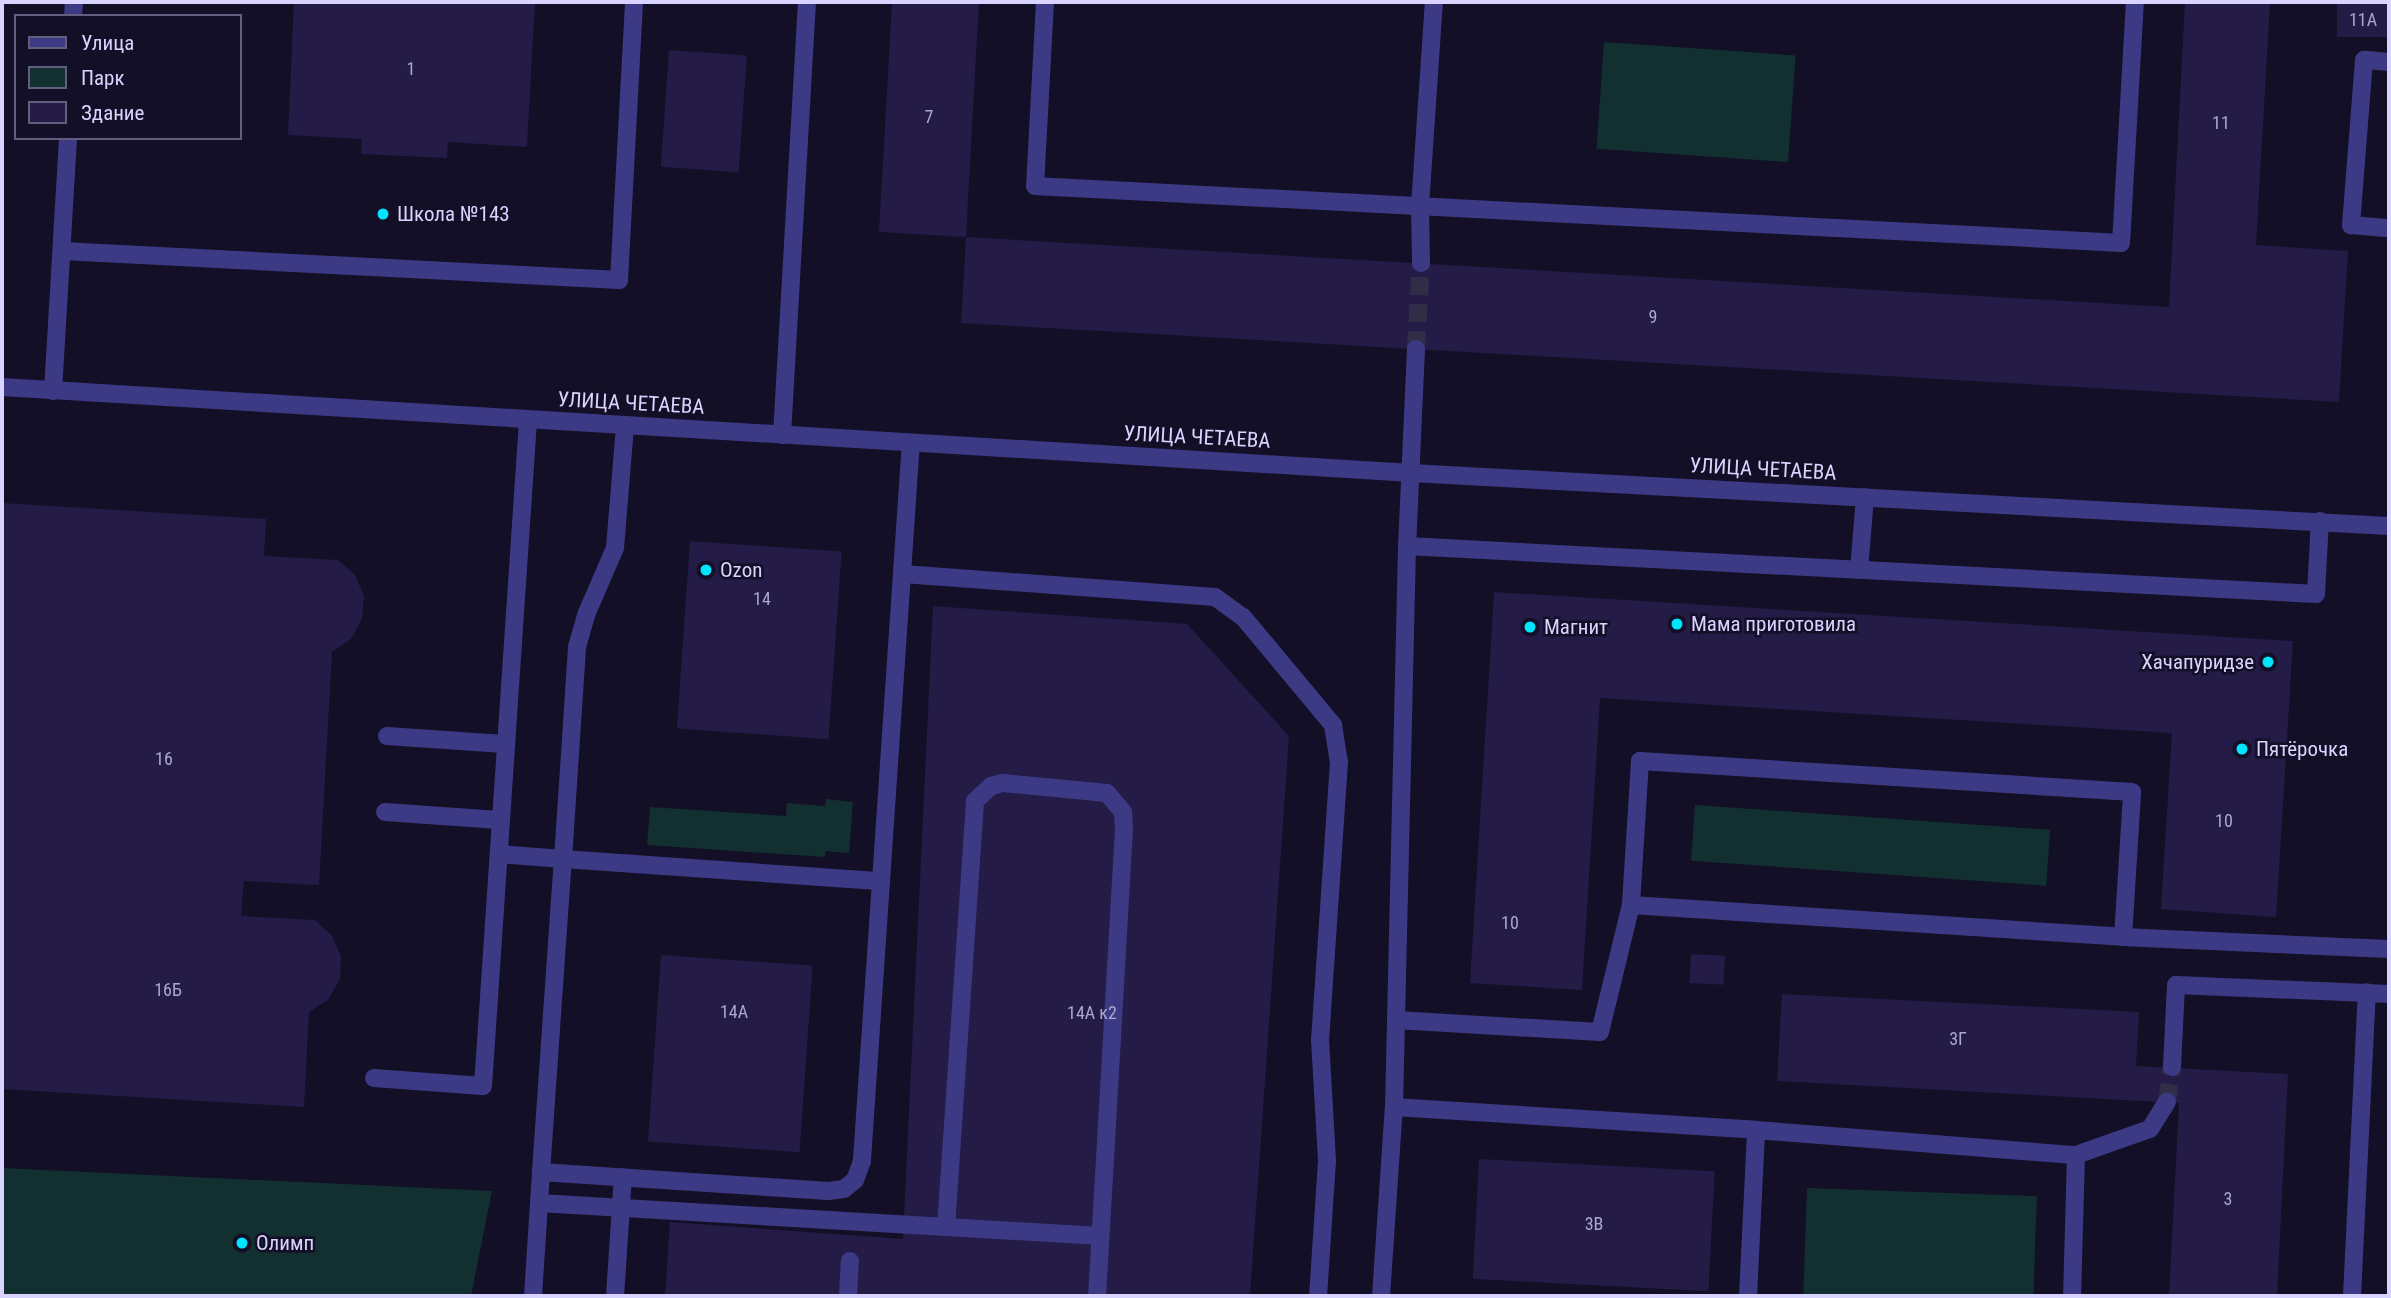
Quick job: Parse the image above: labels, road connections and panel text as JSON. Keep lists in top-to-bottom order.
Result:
{
  "streets": {
    "street": ["УЛИЦА ЧЕТАЕВА"]
  },
  "places": [
    "Школа №143",
    "Ozon",
    "Мама приготовила",
    "Магнит",
    "Хачапуридзе",
    "Пятёрочка",
    "Олимп"
  ],
  "house_numbers": [
    "11А",
    "1",
    "7",
    "11",
    "9",
    "14",
    "16",
    "10",
    "10",
    "16Б",
    "14А",
    "14А к2",
    "3Г",
    "3",
    "3В"
  ],
  "legend": ["Улица", "Парк", "Здание"]
}
